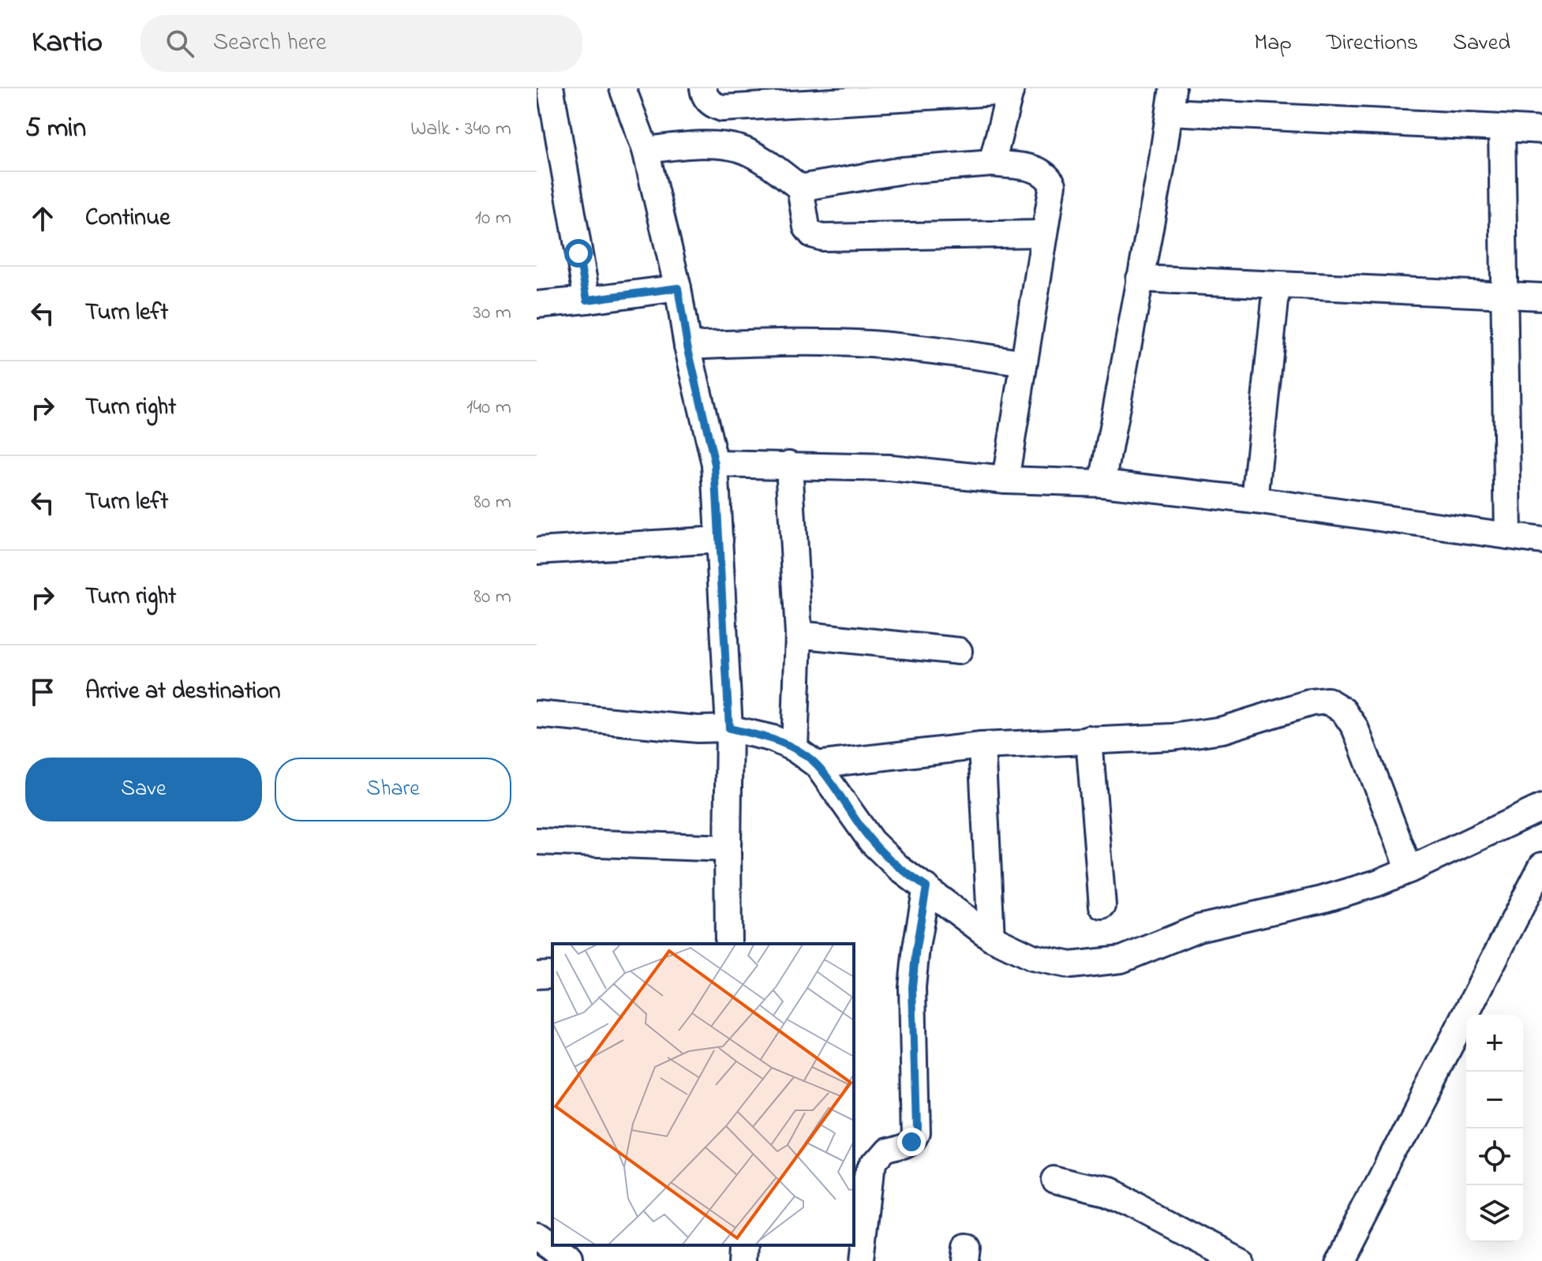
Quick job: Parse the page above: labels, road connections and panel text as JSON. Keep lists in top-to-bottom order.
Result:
{
  "page": {
    "header": "Kartio",
    "search": "Search here",
    "nav": ["Map", "Directions", "Saved"],
    "heading": ["5 min", "Walk · 340 m"],
    "list": [
      ["Continue", "10 m"],
      ["Turn left", "30 m"],
      ["Turn right", "140 m"],
      ["Turn left", "80 m"],
      ["Turn right", "80 m"],
      "Arrive at destination"
    ],
    "buttons": ["Save", "Share"],
    "map_buttons": ["+", "−"]
  }
}
